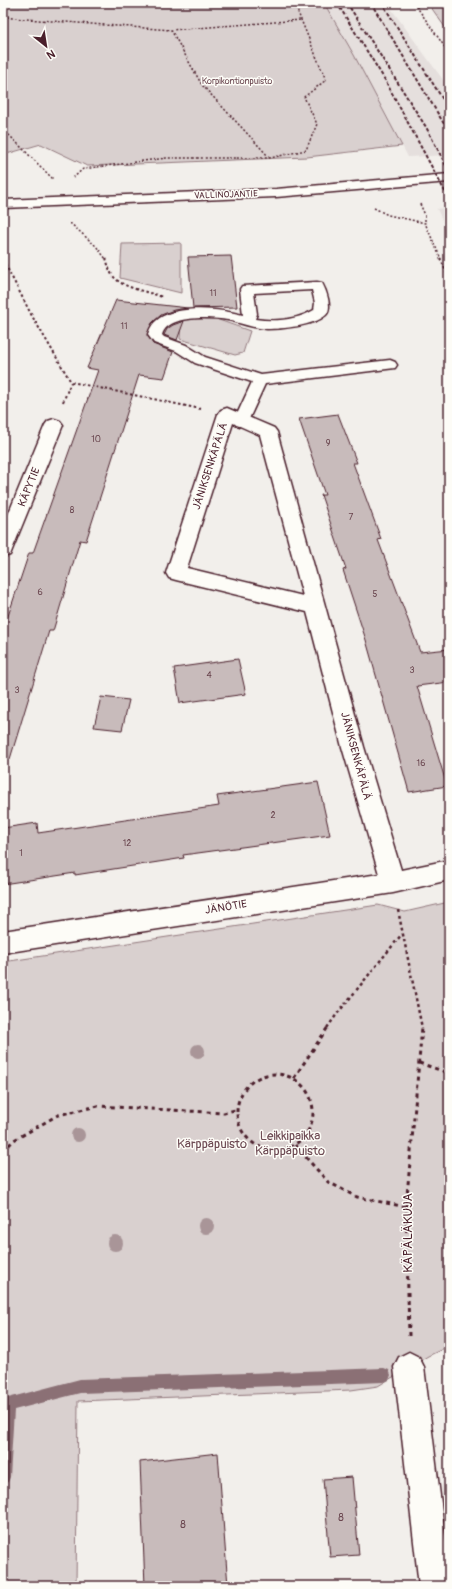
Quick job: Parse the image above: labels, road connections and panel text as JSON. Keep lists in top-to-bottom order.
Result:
{
  "streets": {
    "street": [
      "VALLINOJANTIE",
      "JÄNIKSENKÄPÄLÄ",
      "KÄPYTIE",
      "JÄNÖTIE"
    ],
    "path": ["KÄPÄLÄKUJA"]
  },
  "crossings": [
    ["JÄNIKSENKÄPÄLÄ", "JÄNÖTIE"],
    ["JÄNIKSENKÄPÄLÄ", "KÄPÄLÄKUJA"],
    ["JÄNÖTIE", "KÄPÄLÄKUJA"]
  ],
  "parks": ["Korpikontionpuisto", "Leikkipaikka Kärppäpuisto", "Kärppäpuisto"],
  "house_numbers": [
    "11",
    "11",
    "10",
    "9",
    "8",
    "7",
    "6",
    "5",
    "3",
    "4",
    "3",
    "16",
    "2",
    "12",
    "1",
    "8",
    "8"
  ],
  "north": "bottom right"
}
